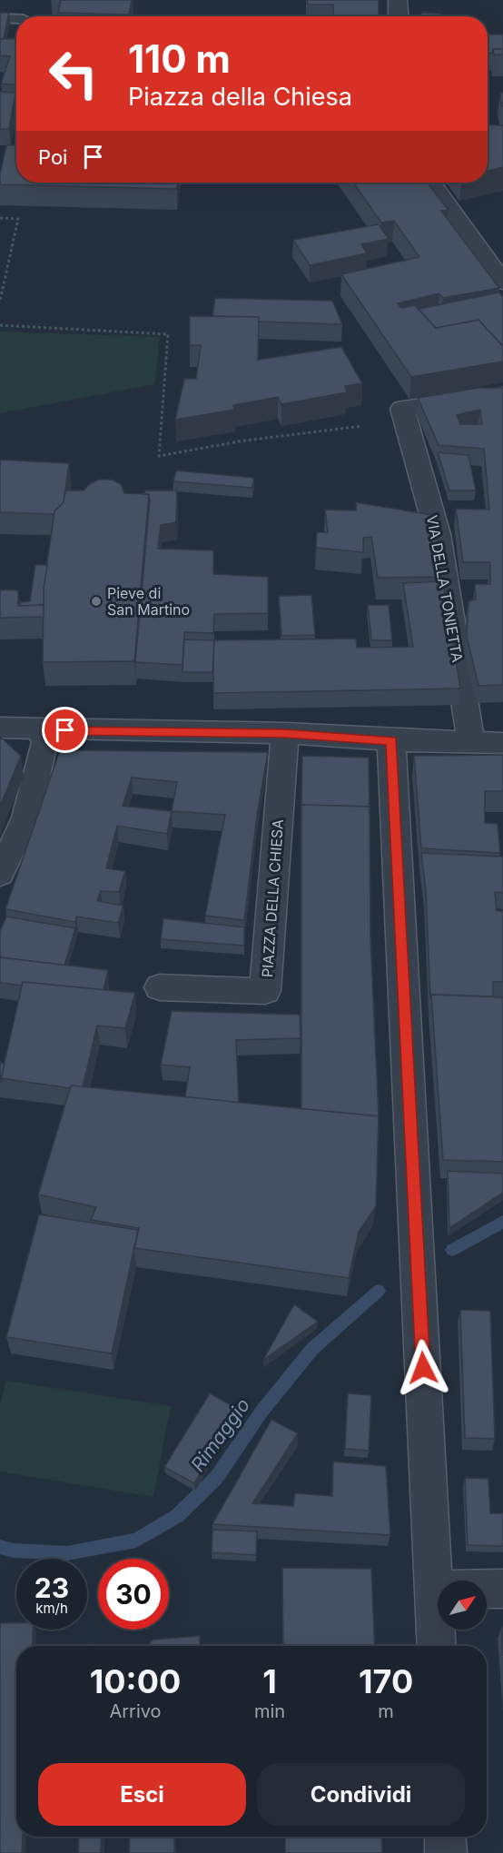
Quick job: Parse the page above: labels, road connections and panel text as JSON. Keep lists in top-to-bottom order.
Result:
{
  "streets": {
    "street": ["VIA DELLA TONIETTA", "PIAZZA DELLA CHIESA"]
  },
  "water": ["Rimaggio"],
  "places": ["Pieve di San Martino"],
  "north": "top right",
  "page": {
    "turn": ["110 m", "Piazza della Chiesa"],
    "then": "Poi",
    "speed": "23 km/h",
    "limit": "30",
    "eta": [
      "10:00",
      "Arrivo",
      "1",
      "min",
      "170",
      "m"
    ],
    "buttons": ["Esci", "Condividi"]
  }
}
